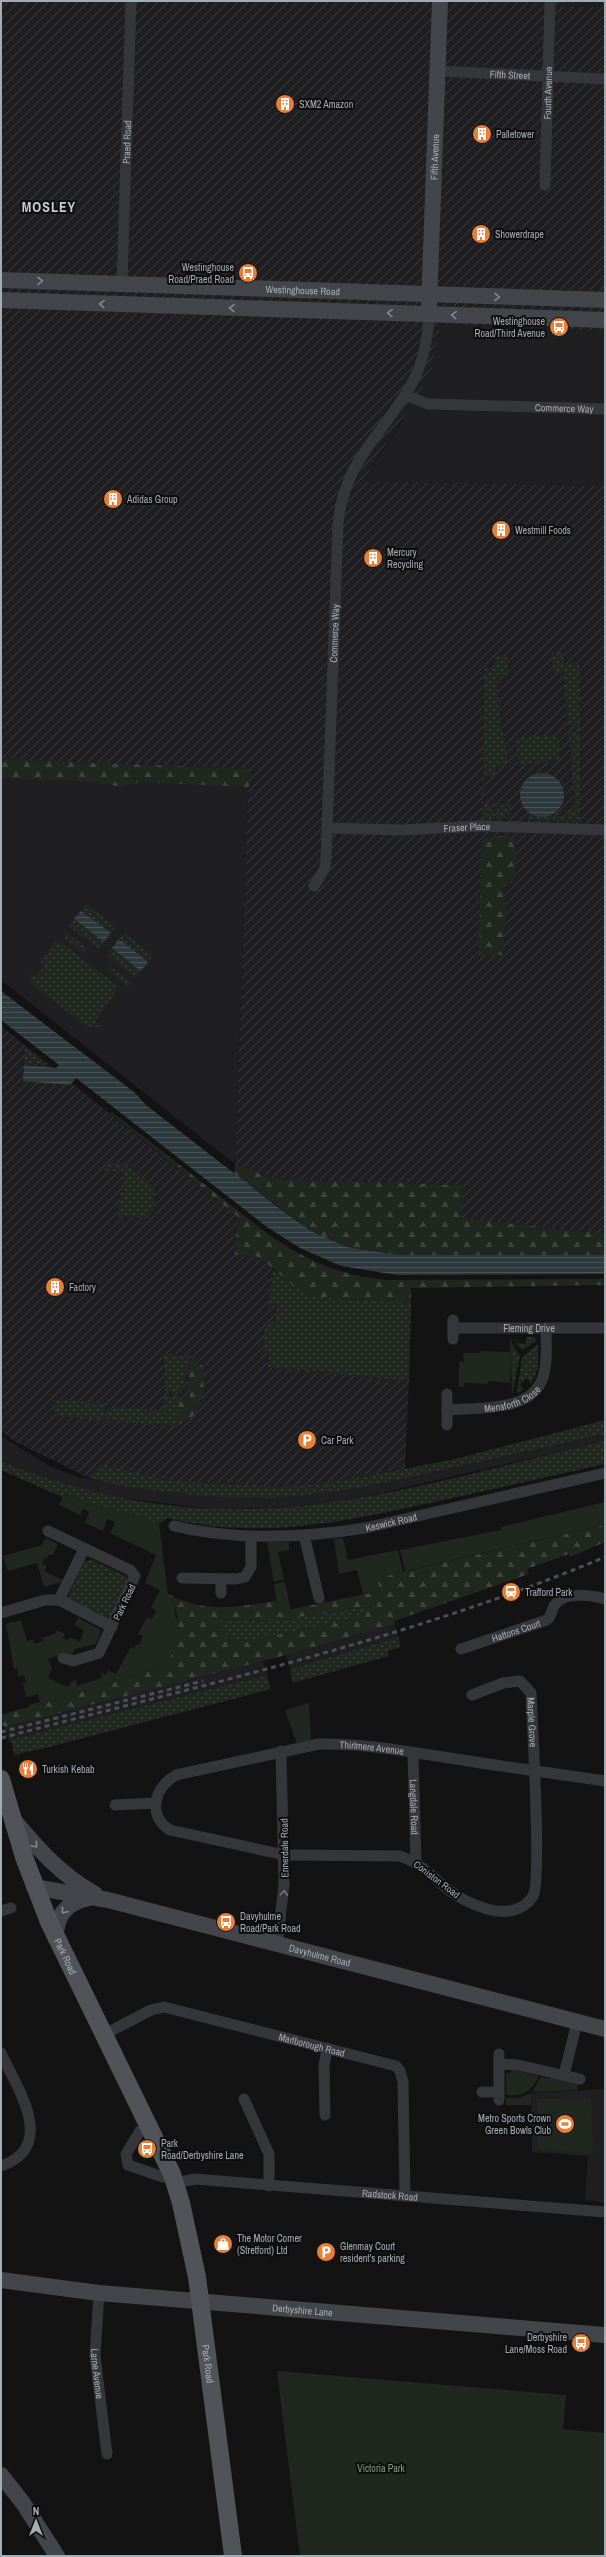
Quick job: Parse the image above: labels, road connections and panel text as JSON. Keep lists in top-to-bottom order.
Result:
{
  "streets": {
    "main road": ["Park Road"],
    "street": [
      "Fifth Street",
      "Fourth Avenue",
      "Praed Road",
      "Fifth Avenue",
      "Westinghouse Road",
      "Commerce Way",
      "Fraser Place",
      "Fleming Drive",
      "Mensforth Close",
      "Keswick Road",
      "Hattons Court",
      "Marple Grove",
      "Thirlmere Avenue",
      "Langdale Road",
      "Ennerdale Road",
      "Coniston Road",
      "Davyhulme Road",
      "Marlborough Road",
      "Radstock Road",
      "Derbyshire Lane",
      "Larne Avenue"
    ]
  },
  "crossings": [
    ["Fifth Street", "Fourth Avenue"],
    ["Fifth Street", "Fifth Avenue"],
    ["Praed Road", "Westinghouse Road"],
    ["Fifth Avenue", "Westinghouse Road"],
    ["Fifth Avenue", "Commerce Way"],
    ["Westinghouse Road", "Commerce Way"],
    ["Commerce Way", "Fraser Place"],
    ["Fleming Drive", "Mensforth Close"],
    ["Park Road", "Davyhulme Road"],
    ["Park Road", "Marlborough Road"],
    ["Park Road", "Radstock Road"],
    ["Park Road", "Derbyshire Lane"],
    ["Marple Grove", "Thirlmere Avenue"],
    ["Marple Grove", "Coniston Road"],
    ["Thirlmere Avenue", "Langdale Road"],
    ["Thirlmere Avenue", "Ennerdale Road"],
    ["Thirlmere Avenue", "Coniston Road"],
    ["Langdale Road", "Coniston Road"],
    ["Ennerdale Road", "Coniston Road"],
    ["Ennerdale Road", "Davyhulme Road"],
    ["Marlborough Road", "Radstock Road"],
    ["Derbyshire Lane", "Larne Avenue"]
  ],
  "one_way": ["Ennerdale Road"],
  "districts": ["MOSLEY"],
  "parks": ["Victoria Park"],
  "places": {
    "building": [
      "SXM2 Amazon",
      "Palletower",
      "Showerdrape",
      "Adidas Group",
      "Westmill Foods",
      "Mercury Recycling",
      "Factory"
    ],
    "bus stop": [
      "Westinghouse Road/Praed Road",
      "Westinghouse Road/Third Avenue",
      "Davyhulme Road/Park Road",
      "Park Road/Derbyshire Lane",
      "Derbyshire Lane/Moss Road"
    ],
    "parking": ["Car Park", "Glenmay Court resident's parking"],
    "station": ["Trafford Park"],
    "restaurant": ["Turkish Kebab"],
    "sports": ["Metro Sports Crown Green Bowls Club"],
    "shop": ["The Motor Corner (Stretford) Ltd"]
  },
  "north": "top"
}
